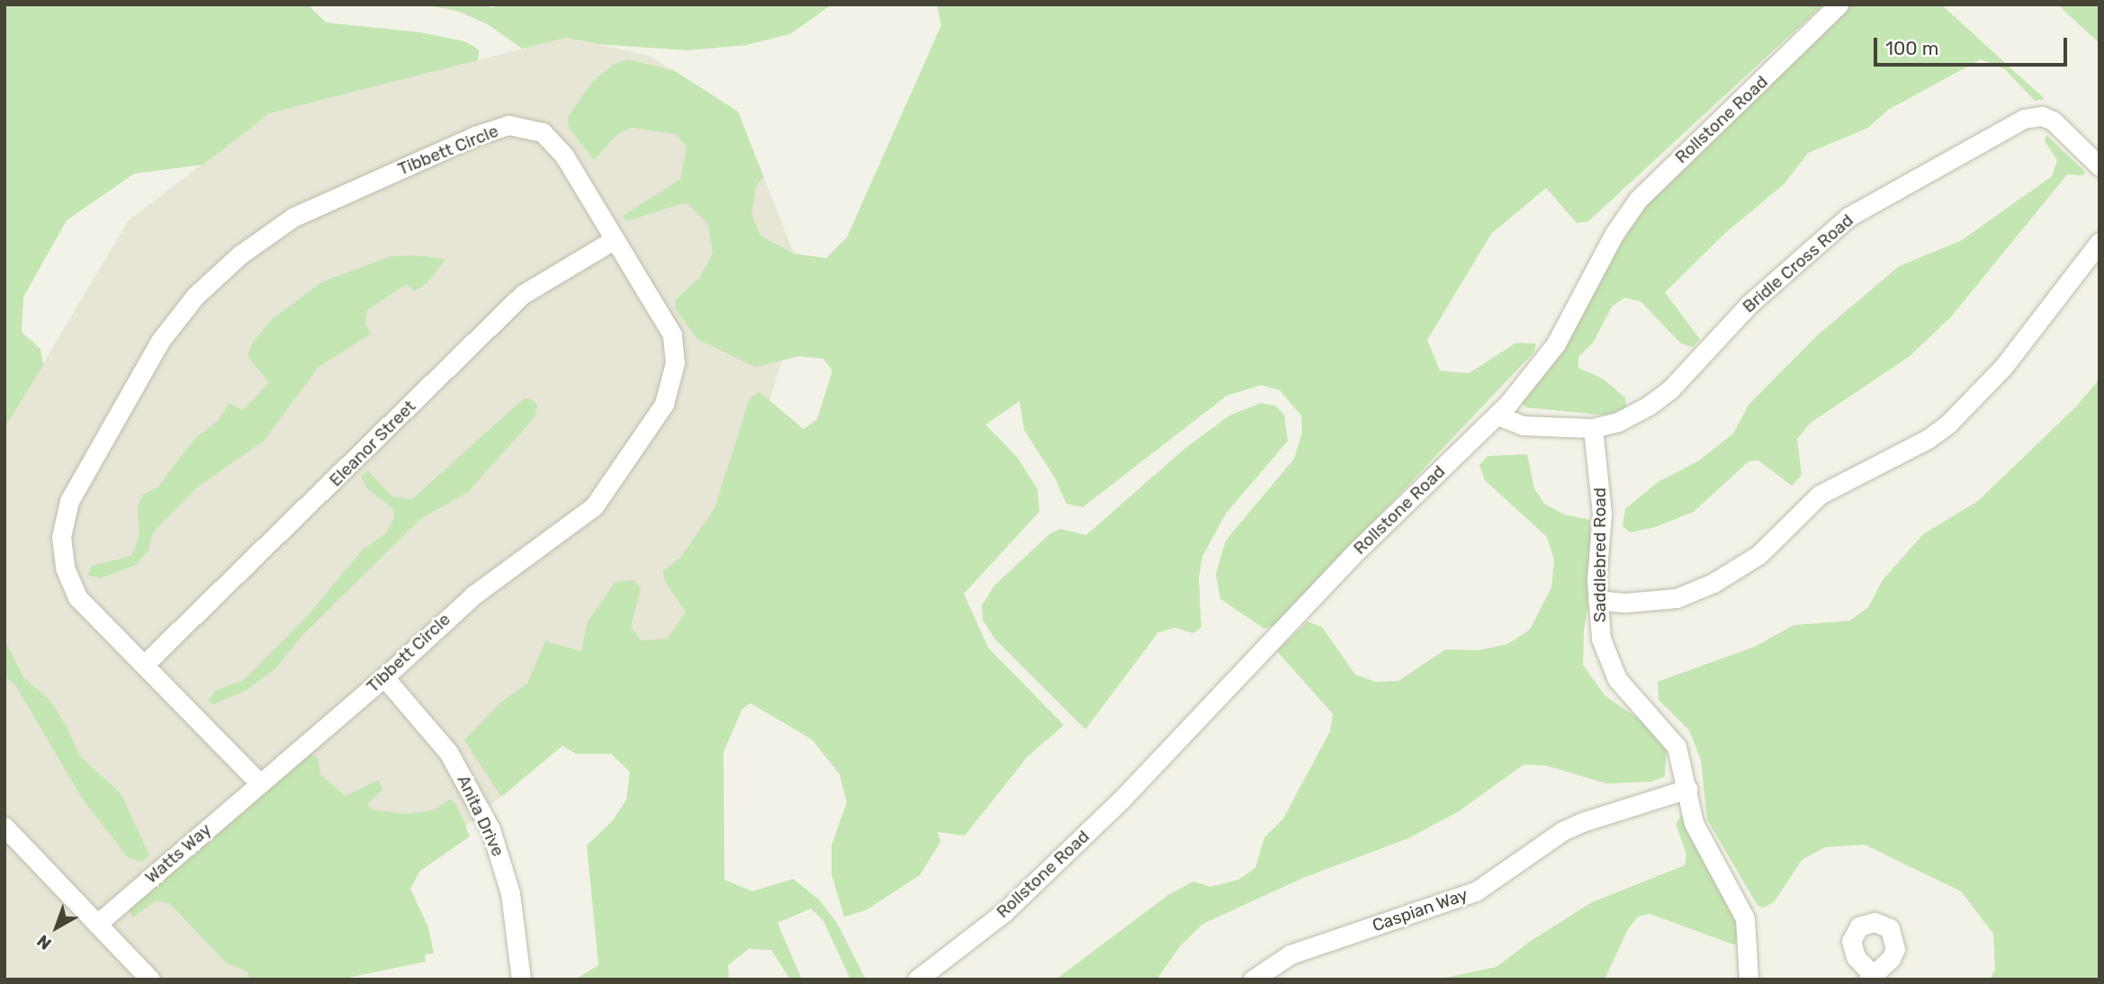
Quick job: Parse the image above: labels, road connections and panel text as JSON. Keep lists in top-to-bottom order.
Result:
{
  "streets": {
    "street": [
      "Rollstone Road",
      "Tibbett Circle",
      "Bridle Cross Road",
      "Eleanor Street",
      "Saddlebred Road",
      "Anita Drive",
      "Watts Way",
      "Caspian Way"
    ]
  },
  "crossings": [
    ["Rollstone Road", "Bridle Cross Road"],
    ["Tibbett Circle", "Eleanor Street"],
    ["Tibbett Circle", "Anita Drive"],
    ["Tibbett Circle", "Watts Way"],
    ["Bridle Cross Road", "Saddlebred Road"],
    ["Saddlebred Road", "Caspian Way"]
  ],
  "scale_bar": "100 m",
  "north": "bottom left"
}
